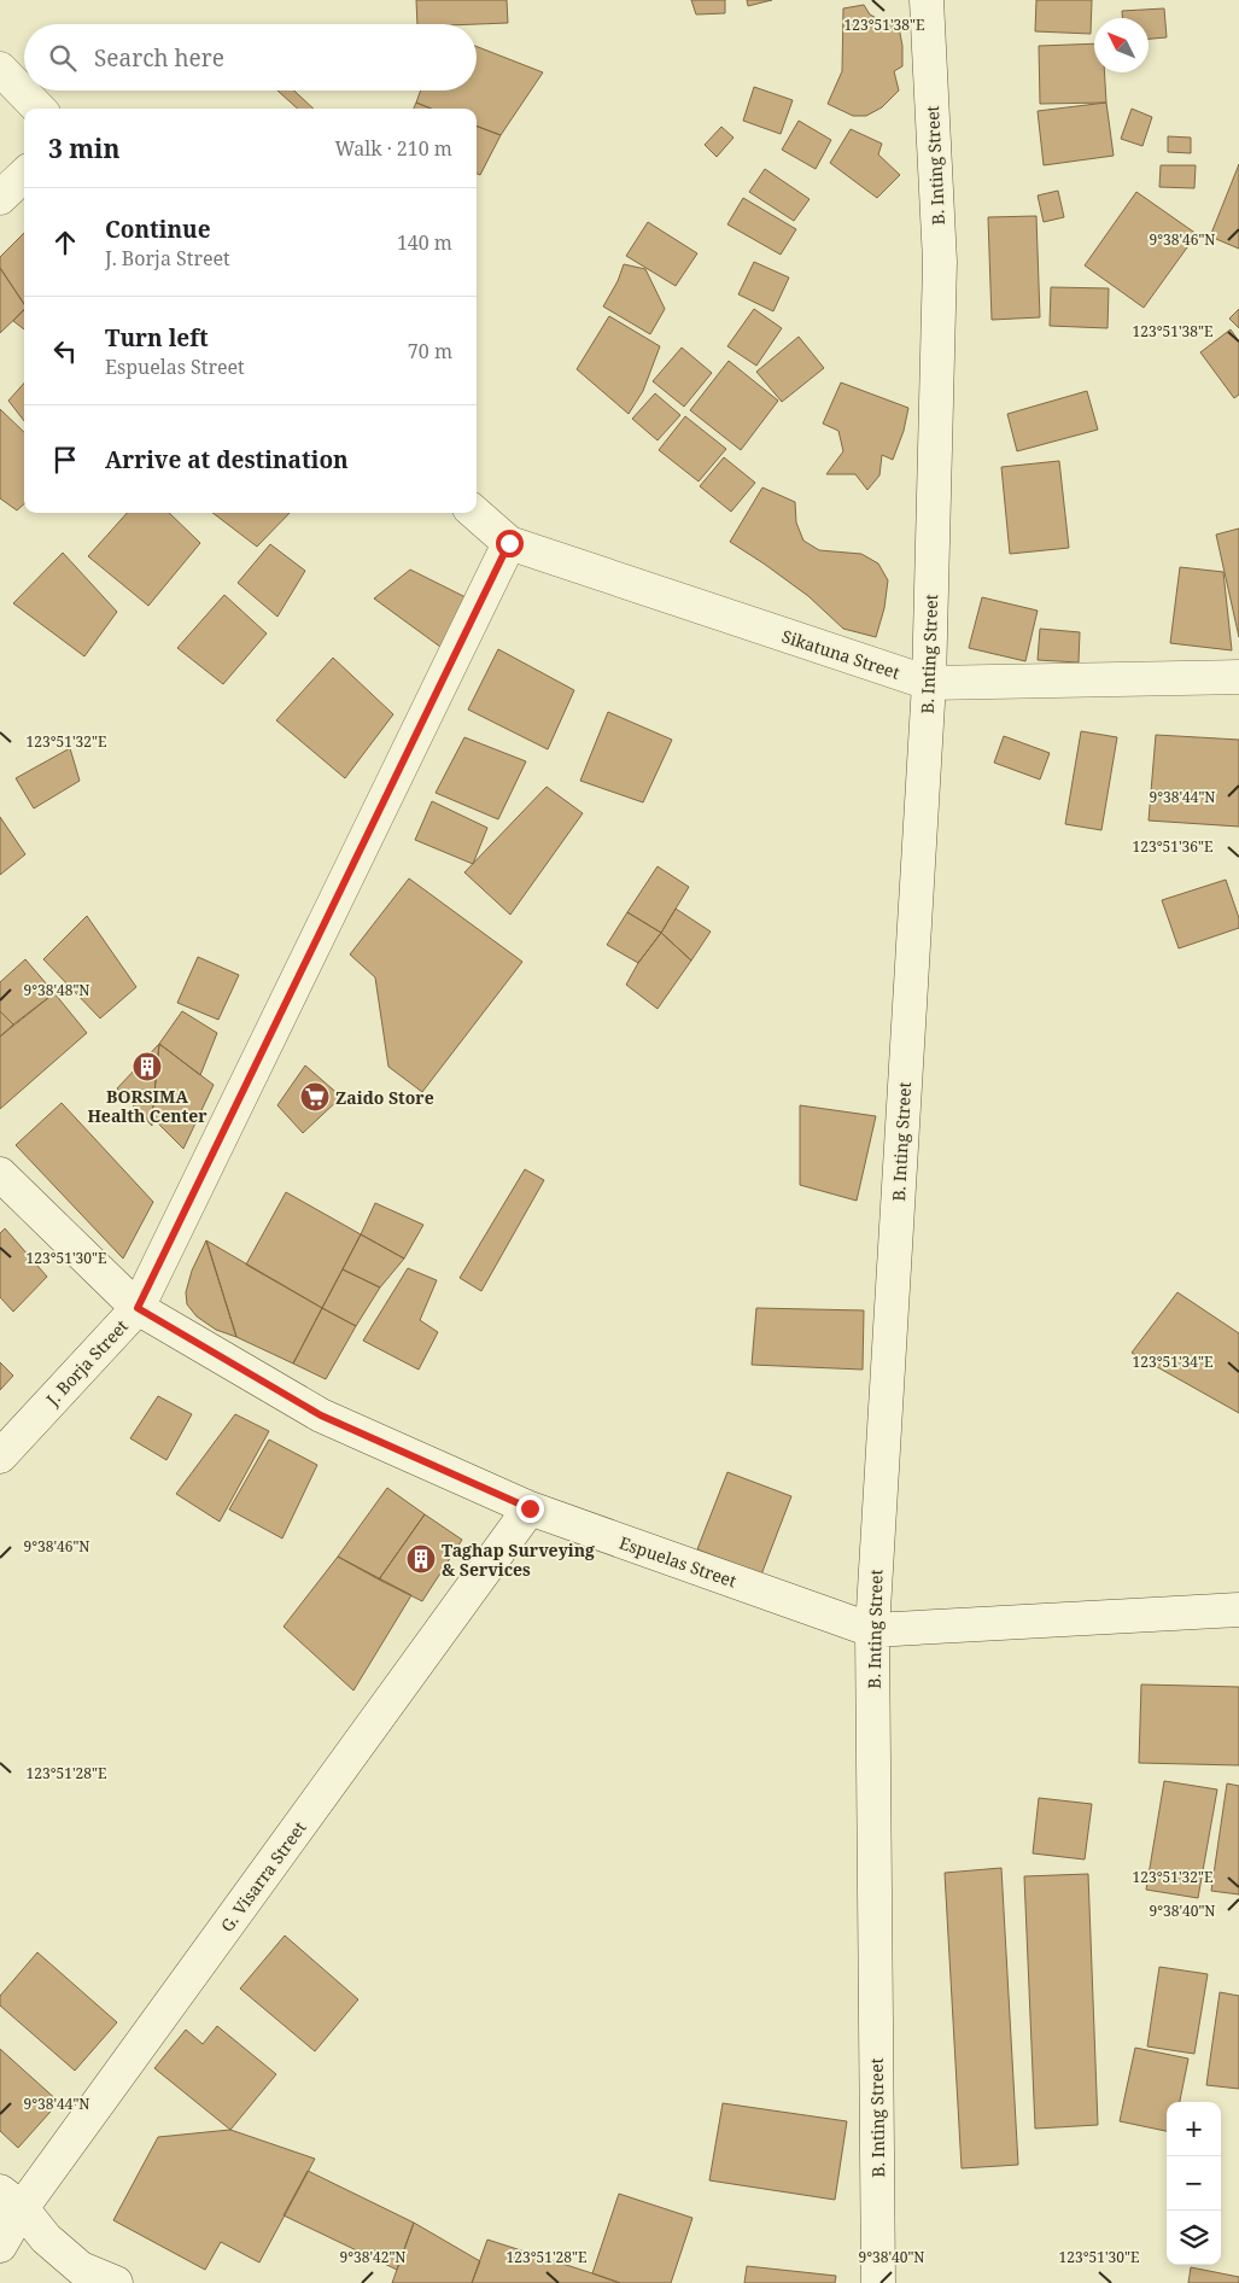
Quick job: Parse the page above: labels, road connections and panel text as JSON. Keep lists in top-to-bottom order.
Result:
{
  "streets": {
    "street": [
      "B. Inting Street",
      "Sikatuna Street",
      "J. Borja Street",
      "Espuelas Street",
      "G. Visarra Street"
    ]
  },
  "crossings": [
    ["B. Inting Street", "Sikatuna Street"],
    ["B. Inting Street", "Espuelas Street"],
    ["Sikatuna Street", "J. Borja Street"],
    ["J. Borja Street", "Espuelas Street"],
    ["Espuelas Street", "G. Visarra Street"]
  ],
  "places": {
    "building": ["BORSIMA Health Center", "Taghap Surveying & Services"],
    "supermarket": ["Zaido Store"]
  },
  "north": "top left",
  "page": {
    "search": "Search here",
    "heading": ["3 min", "Walk · 210 m"],
    "list": [
      ["Continue", "J. Borja Street", "140 m"],
      ["Turn left", "Espuelas Street", "70 m"],
      "Arrive at destination"
    ],
    "map_buttons": ["+", "−"]
  },
  "coordinates": [
    "123°51'38\"E",
    "9°38'46\"N",
    "123°51'32\"E",
    "9°38'44\"N",
    "123°51'36\"E",
    "9°38'48\"N",
    "123°51'30\"E",
    "123°51'34\"E",
    "123°51'28\"E",
    "9°38'40\"N",
    "9°38'42\"N"
  ]
}
